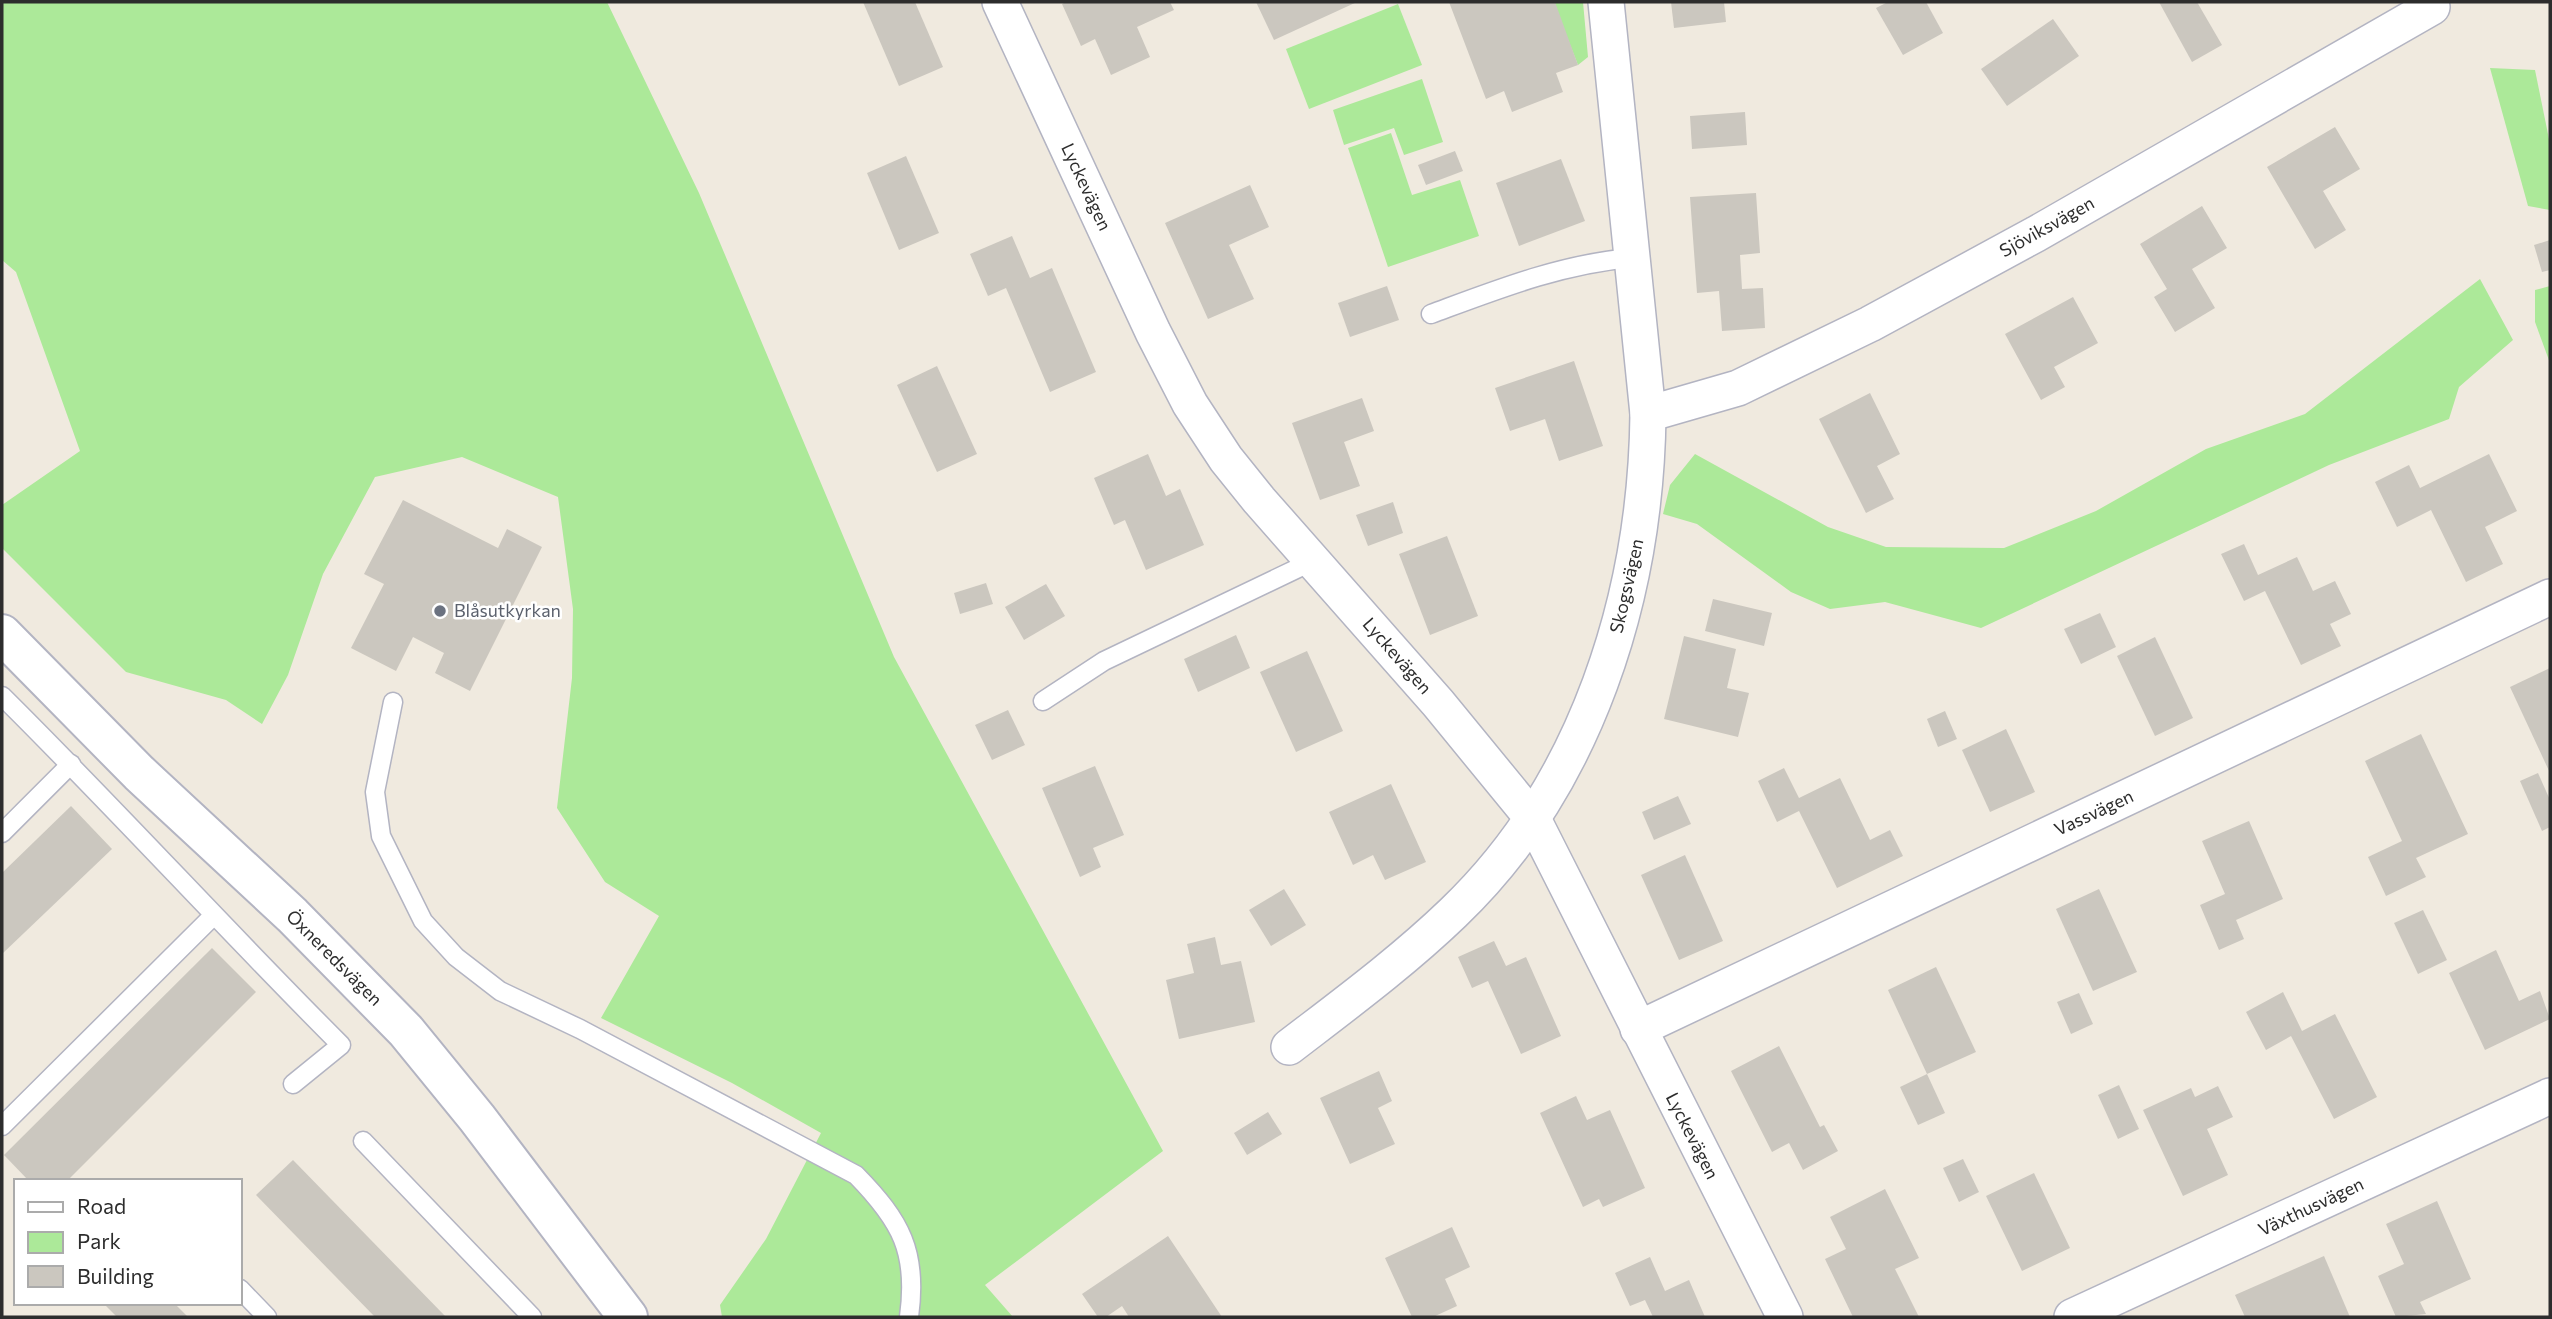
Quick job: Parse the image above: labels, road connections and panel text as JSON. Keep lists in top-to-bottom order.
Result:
{
  "streets": {
    "street": [
      "Lyckevägen",
      "Sjöviksvägen",
      "Skogsvägen",
      "Vassvägen",
      "Öxneredsvägen",
      "Växthusvägen"
    ]
  },
  "crossings": [
    ["Lyckevägen", "Skogsvägen"],
    ["Lyckevägen", "Vassvägen"],
    ["Sjöviksvägen", "Skogsvägen"]
  ],
  "places": ["Blåsutkyrkan"],
  "legend": ["Road", "Park", "Building"]
}
